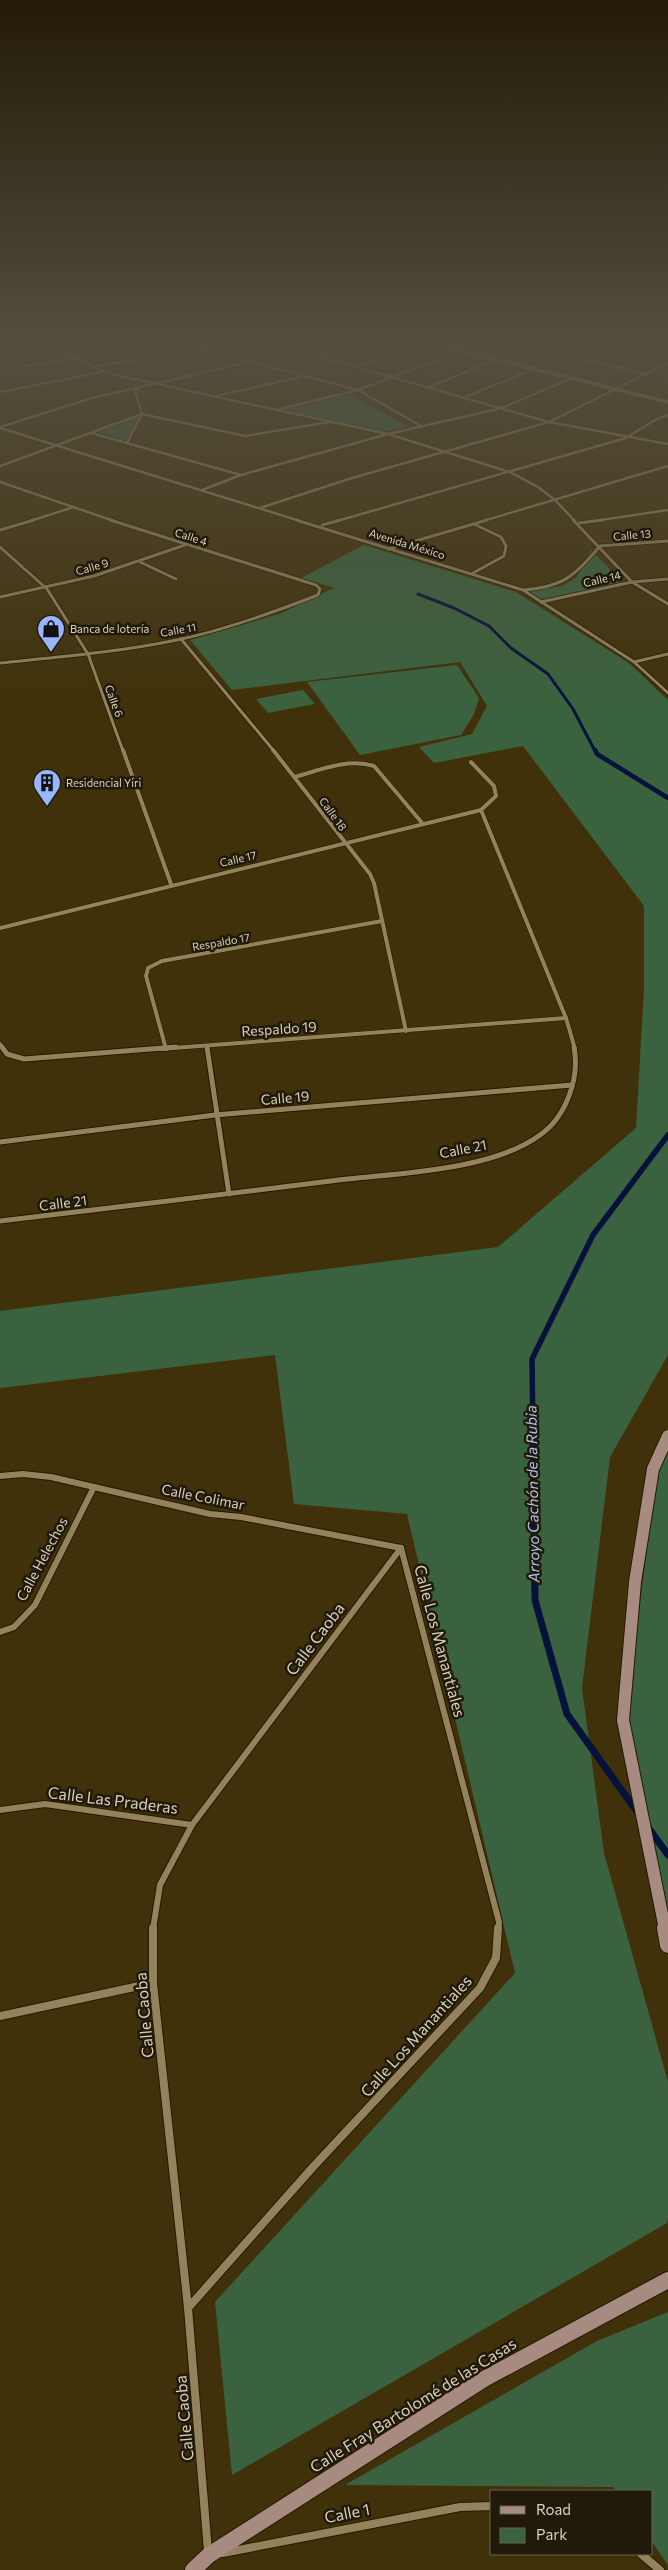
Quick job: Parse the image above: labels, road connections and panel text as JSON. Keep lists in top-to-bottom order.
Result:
{
  "streets": {
    "main road": ["Calle Fray Bartolomé de las Casas"],
    "street": [
      "Calle 13",
      "Calle 4",
      "Avenida México",
      "Calle 9",
      "Calle 14",
      "Calle 11",
      "Calle 6",
      "Calle 18",
      "Calle 17",
      "Respaldo 17",
      "Respaldo 19",
      "Calle 19",
      "Calle 21",
      "Calle Colimar",
      "Calle Helechos",
      "Calle Caoba",
      "Calle Los Manantiales",
      "Calle Las Praderas",
      "Calle 1"
    ]
  },
  "crossings": [
    ["Calle 13", "Avenida México"],
    ["Calle 4", "Calle 9"],
    ["Calle 4", "Calle 11"],
    ["Avenida México", "Calle 14"],
    ["Calle 9", "Calle 6"],
    ["Calle 11", "Calle 6"],
    ["Calle 11", "Calle 18"],
    ["Calle 6", "Calle 17"],
    ["Calle 18", "Calle 17"],
    ["Calle 18", "Respaldo 17"],
    ["Calle 18", "Respaldo 19"],
    ["Calle 17", "Calle 21"],
    ["Respaldo 17", "Respaldo 19"],
    ["Respaldo 19", "Calle 21"],
    ["Calle 19", "Calle 21"],
    ["Calle Colimar", "Calle Helechos"],
    ["Calle Colimar", "Calle Caoba"],
    ["Calle Colimar", "Calle Los Manantiales"],
    ["Calle Caoba", "Calle Los Manantiales"],
    ["Calle Caoba", "Calle Las Praderas"],
    ["Calle Caoba", "Calle Fray Bartolomé de las Casas"],
    ["Calle Caoba", "Calle 1"],
    ["Calle Fray Bartolomé de las Casas", "Calle 1"]
  ],
  "water": ["Arroyo Cachón de la Rubia"],
  "places": {
    "shop": ["Banca de lotería"],
    "building": ["Residencial Yiri"]
  },
  "legend": ["Road", "Park"]
}
